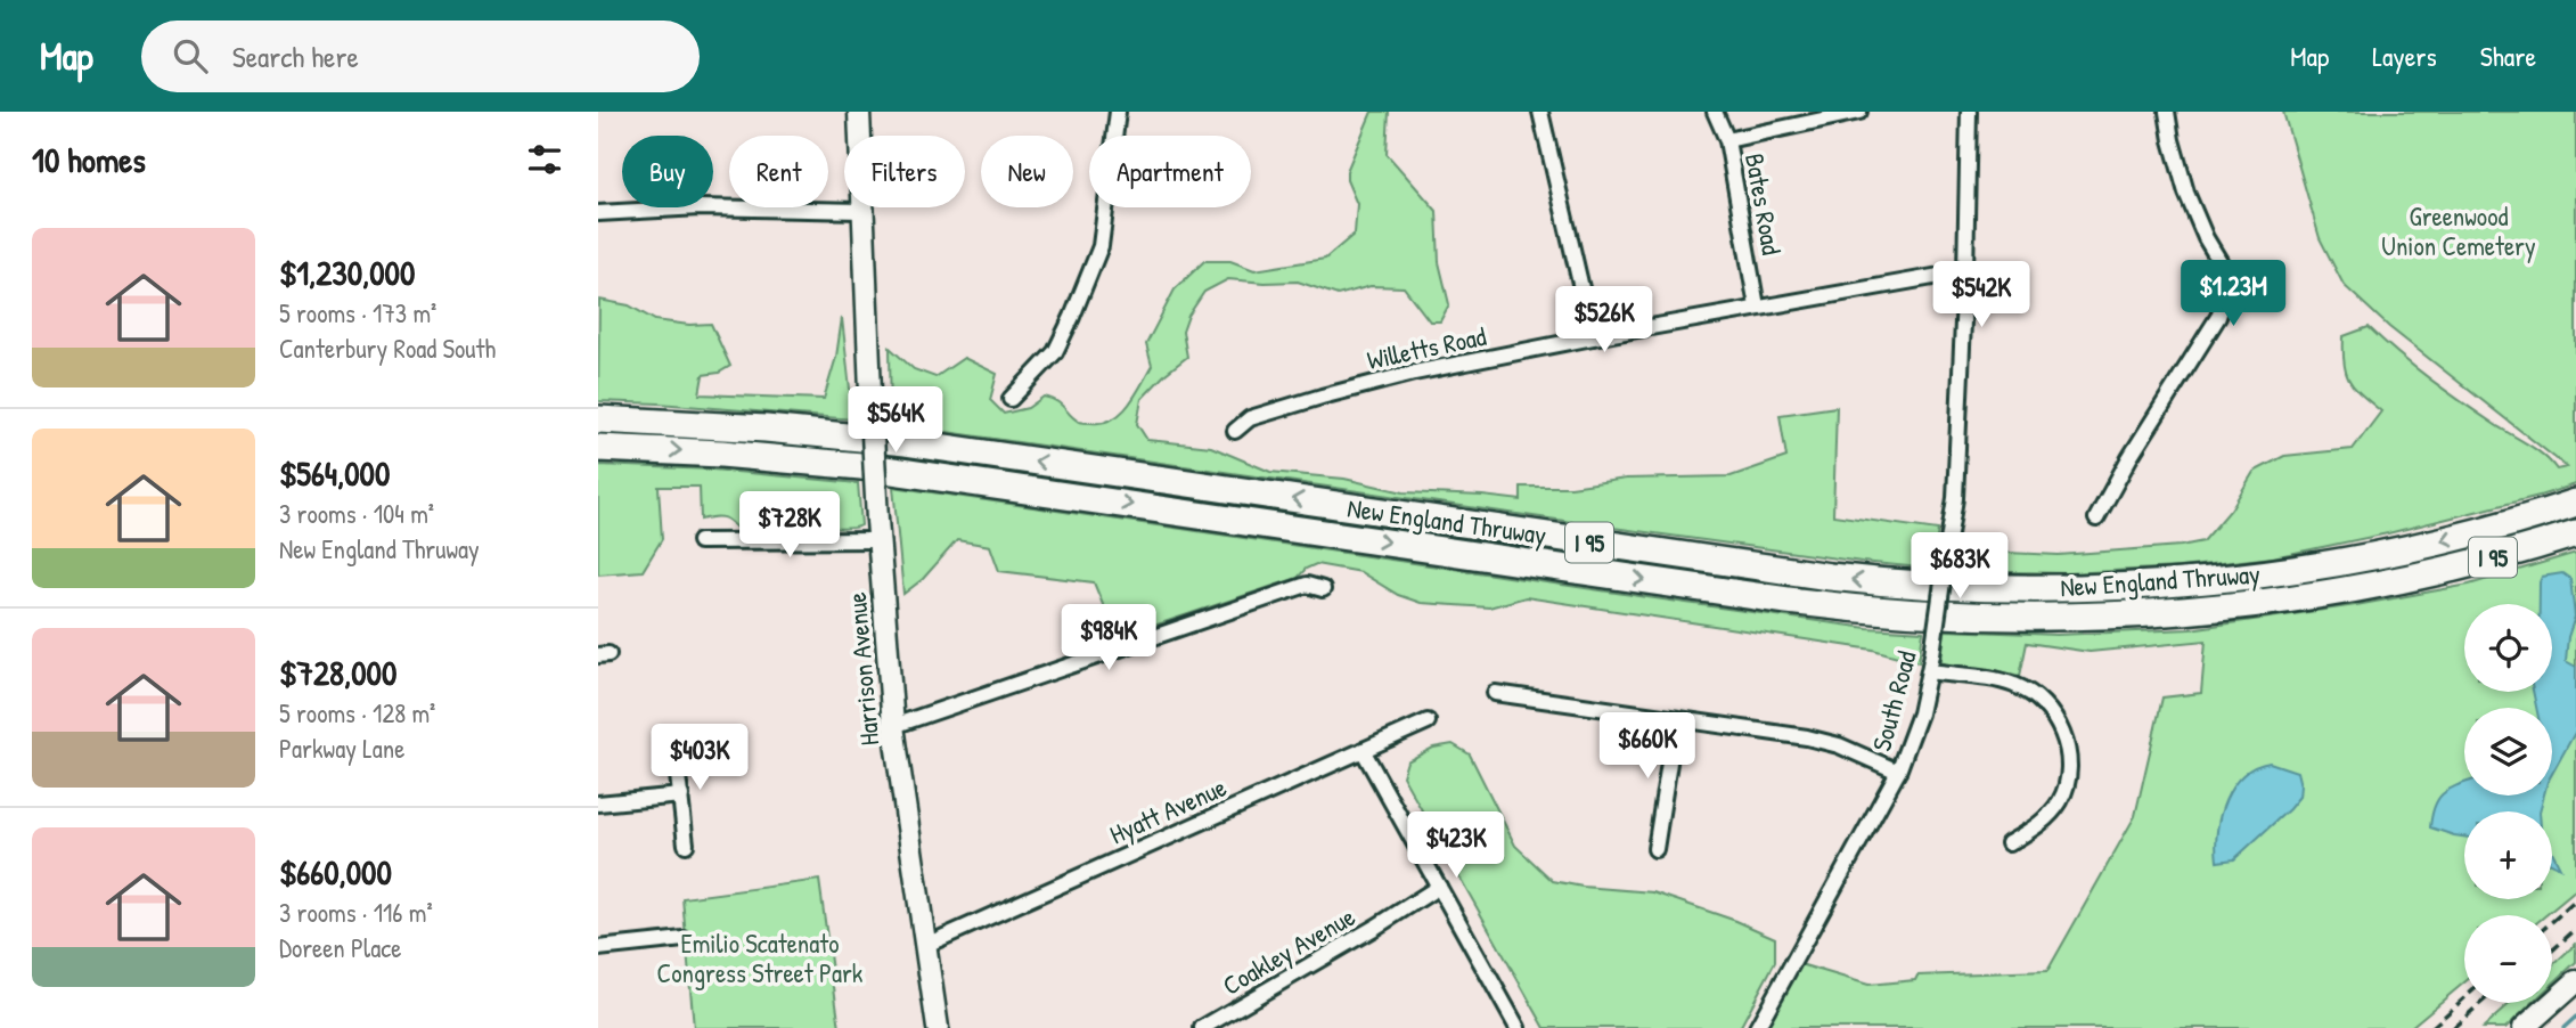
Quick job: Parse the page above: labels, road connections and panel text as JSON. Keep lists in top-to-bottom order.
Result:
{
  "streets": {
    "highway": ["New England Thruway", "I 95"],
    "main road": ["Harrison Avenue"],
    "street": [
      "Bates Road",
      "Willetts Road",
      "South Road",
      "Hyatt Avenue",
      "Coakley Avenue"
    ]
  },
  "crossings": [
    ["Bates Road", "Willetts Road"],
    ["Willetts Road", "South Road"],
    ["Harrison Avenue", "Hyatt Avenue"]
  ],
  "parks": ["Greenwood Union Cemetery", "Emilio Scatenato Congress Street Park"],
  "page": {
    "header": "Map",
    "search": "Search here",
    "nav": ["Map", "Layers", "Share"],
    "heading": "10 homes",
    "chip": [
      "Buy",
      "Rent",
      "Filters",
      "New",
      "Apartment"
    ],
    "list": [
      {
        "name": "$1,230,000",
        "note": "5 rooms · 173 m² · Canterbury Road South"
      },
      {
        "name": "$564,000",
        "note": "3 rooms · 104 m² · New England Thruway"
      },
      {
        "name": "$728,000",
        "note": "5 rooms · 128 m² · Parkway Lane"
      },
      {
        "name": "$660,000",
        "note": "3 rooms · 116 m² · Doreen Place"
      }
    ],
    "price": [
      "$1.23M",
      "$542K",
      "$526K",
      "$564K",
      "$728K",
      "$683K",
      "$984K",
      "$660K",
      "$403K",
      "$423K"
    ],
    "map_buttons": ["+", "−"]
  }
}
